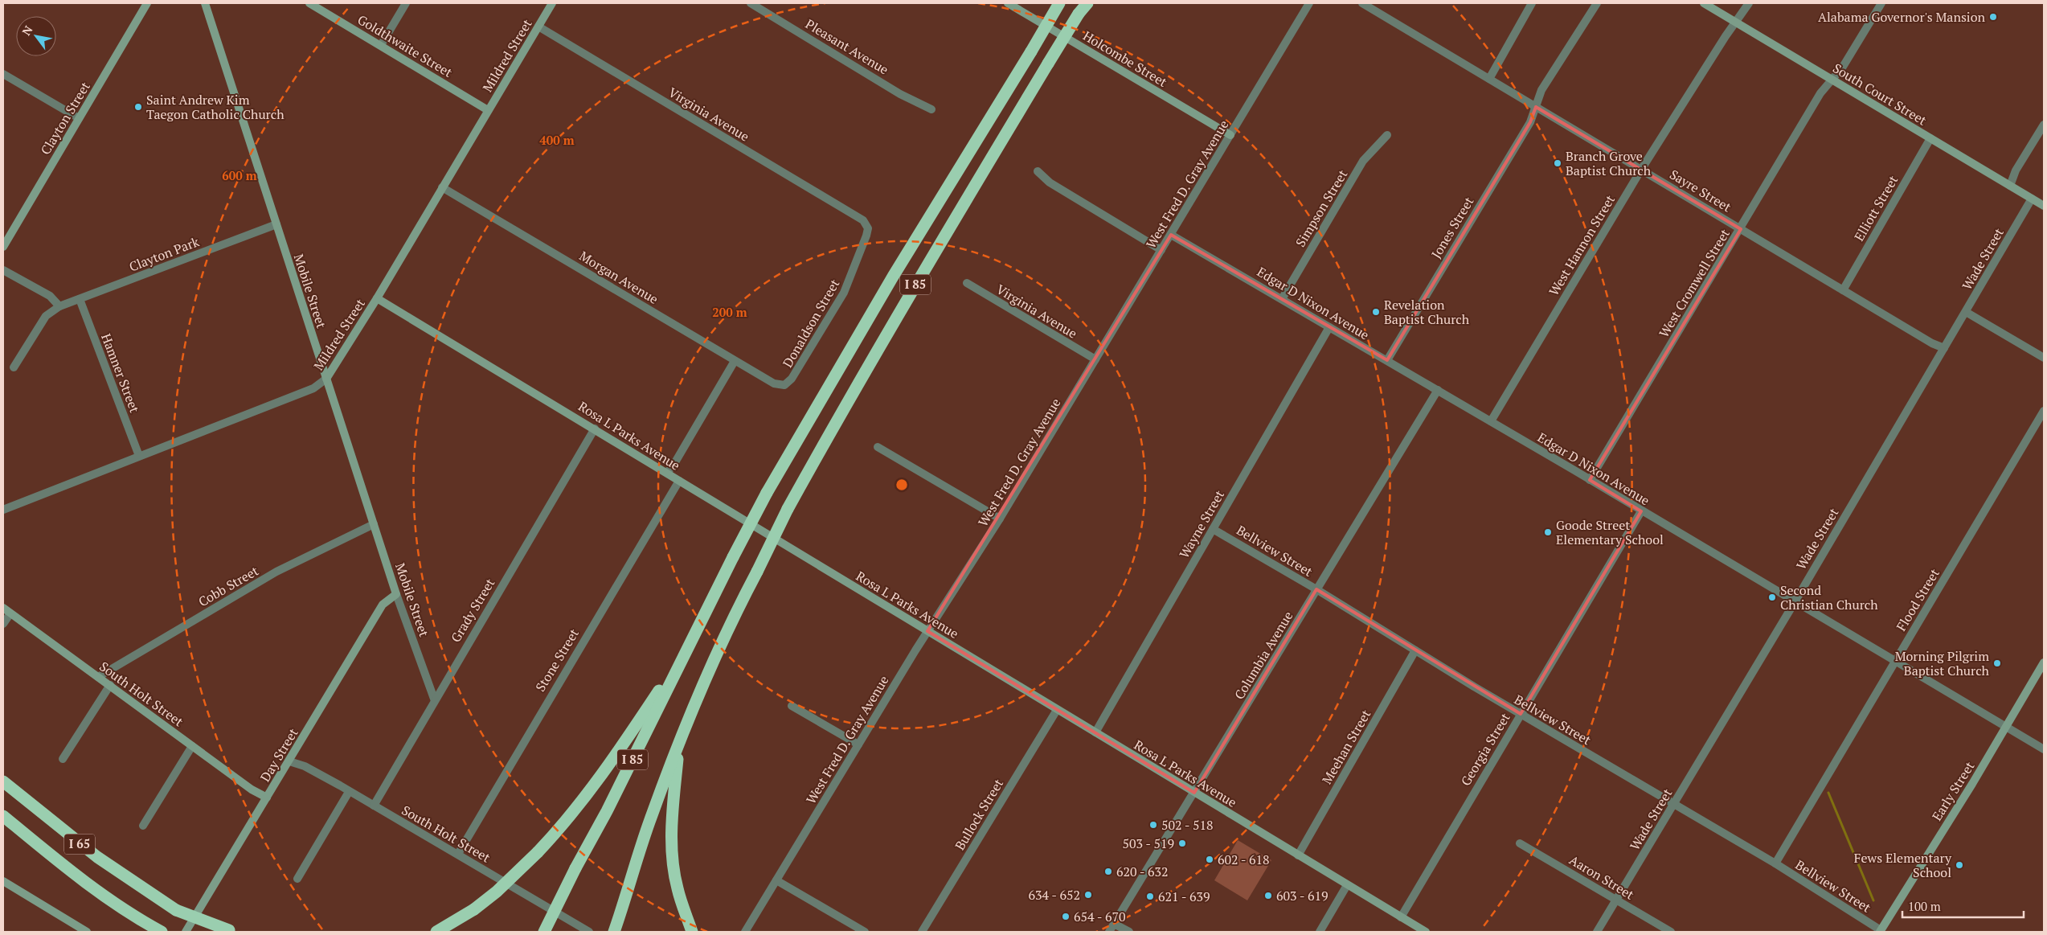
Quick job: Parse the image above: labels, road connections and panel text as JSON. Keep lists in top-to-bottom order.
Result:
{
  "streets": {
    "highway": ["I 85", "I 65"],
    "street": [
      "Goldthwaite Street",
      "Pleasant Avenue",
      "Mildred Street",
      "Holcombe Street",
      "South Court Street",
      "Virginia Avenue",
      "Clayton Street",
      "West Fred D. Gray Avenue",
      "Sayre Street",
      "Simpson Street",
      "Elliott Street",
      "Jones Street",
      "West Hannon Street",
      "Clayton Park",
      "Wade Street",
      "Morgan Avenue",
      "West Cromwell Street",
      "Mobile Street",
      "Edgar D Nixon Avenue",
      "Donaldson Street",
      "Hamner Street",
      "Rosa L Parks Avenue",
      "Wayne Street",
      "Bellview Street",
      "Cobb Street",
      "Flood Street",
      "Grady Street",
      "Columbia Avenue",
      "Stone Street",
      "South Holt Street",
      "Meehan Street",
      "Georgia Street",
      "Day Street",
      "Early Street",
      "Bullock Street",
      "Aaron Street"
    ]
  },
  "crossings": [
    ["Goldthwaite Street", "Mildred Street"],
    ["Mildred Street", "Virginia Avenue"],
    ["Mildred Street", "Morgan Avenue"],
    ["Mildred Street", "Mobile Street"],
    ["Mildred Street", "Hamner Street"],
    ["Mildred Street", "Rosa L Parks Avenue"],
    ["Holcombe Street", "West Fred D. Gray Avenue"],
    ["South Court Street", "Elliott Street"],
    ["South Court Street", "West Hannon Street"],
    ["South Court Street", "Wade Street"],
    ["South Court Street", "West Cromwell Street"],
    ["Virginia Avenue", "West Fred D. Gray Avenue"],
    ["Virginia Avenue", "Donaldson Street"],
    ["West Fred D. Gray Avenue", "Edgar D Nixon Avenue"],
    ["West Fred D. Gray Avenue", "Rosa L Parks Avenue"],
    ["Sayre Street", "Elliott Street"],
    ["Sayre Street", "Jones Street"],
    ["Sayre Street", "West Hannon Street"],
    ["Sayre Street", "Wade Street"],
    ["Sayre Street", "West Cromwell Street"],
    ["Simpson Street", "Edgar D Nixon Avenue"],
    ["Jones Street", "Edgar D Nixon Avenue"],
    ["West Hannon Street", "Edgar D Nixon Avenue"],
    ["Clayton Park", "Mobile Street"],
    ["Clayton Park", "Hamner Street"],
    ["Wade Street", "Edgar D Nixon Avenue"],
    ["Wade Street", "Bellview Street"],
    ["Wade Street", "Aaron Street"],
    ["Morgan Avenue", "Donaldson Street"],
    ["West Cromwell Street", "Edgar D Nixon Avenue"],
    ["Mobile Street", "Cobb Street"],
    ["Mobile Street", "Grady Street"],
    ["Mobile Street", "Day Street"],
    ["Edgar D Nixon Avenue", "Wayne Street"],
    ["Edgar D Nixon Avenue", "Flood Street"],
    ["Edgar D Nixon Avenue", "Columbia Avenue"],
    ["Edgar D Nixon Avenue", "Georgia Street"],
    ["Edgar D Nixon Avenue", "Early Street"],
    ["Rosa L Parks Avenue", "Wayne Street"],
    ["Rosa L Parks Avenue", "Grady Street"],
    ["Rosa L Parks Avenue", "Columbia Avenue"],
    ["Rosa L Parks Avenue", "Stone Street"],
    ["Rosa L Parks Avenue", "Meehan Street"],
    ["Rosa L Parks Avenue", "Georgia Street"],
    ["Rosa L Parks Avenue", "Bullock Street"],
    ["Wayne Street", "Bellview Street"],
    ["Bellview Street", "Flood Street"],
    ["Bellview Street", "Columbia Avenue"],
    ["Bellview Street", "Meehan Street"],
    ["Bellview Street", "Georgia Street"],
    ["Bellview Street", "Early Street"],
    ["Cobb Street", "South Holt Street"],
    ["Grady Street", "South Holt Street"],
    ["Stone Street", "South Holt Street"],
    ["South Holt Street", "Day Street"]
  ],
  "places": [
    "Alabama Governor's Mansion",
    "Saint Andrew Kim Taegon Catholic Church",
    "Branch Grove Baptist Church",
    "Revelation Baptist Church",
    "Goode Street Elementary School",
    "Second Christian Church",
    "Morning Pilgrim Baptist Church",
    "502 - 518",
    "503 - 519",
    "602 - 618",
    "Fews Elementary School",
    "620 - 632",
    "634 - 652",
    "603 - 619",
    "621 - 639",
    "654 - 670"
  ],
  "scale_bar": "100 m",
  "north": "top left",
  "rings": ["400 m", "600 m", "200 m"]
}
